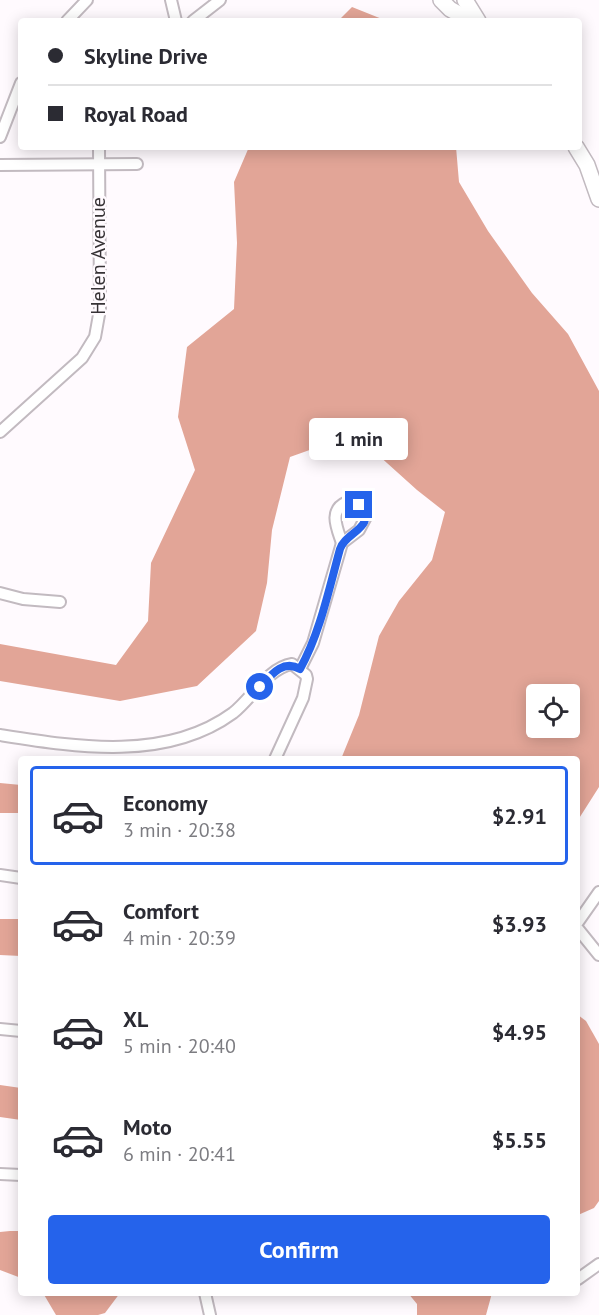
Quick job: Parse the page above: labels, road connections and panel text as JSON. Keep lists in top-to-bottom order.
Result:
{
  "streets": {
    "street": ["Helen Avenue"]
  },
  "page": {
    "banner": ["Skyline Drive", "Royal Road"],
    "bubble": "1 min",
    "list": [
      {
        "name": "Economy",
        "note": "3 min · 20:38",
        "value": "$2.91"
      },
      {
        "name": "Comfort",
        "note": "4 min · 20:39",
        "value": "$3.93"
      },
      {
        "name": "XL",
        "note": "5 min · 20:40",
        "value": "$4.95"
      },
      {
        "name": "Moto",
        "note": "6 min · 20:41",
        "value": "$5.55"
      }
    ],
    "buttons": "Confirm"
  }
}
